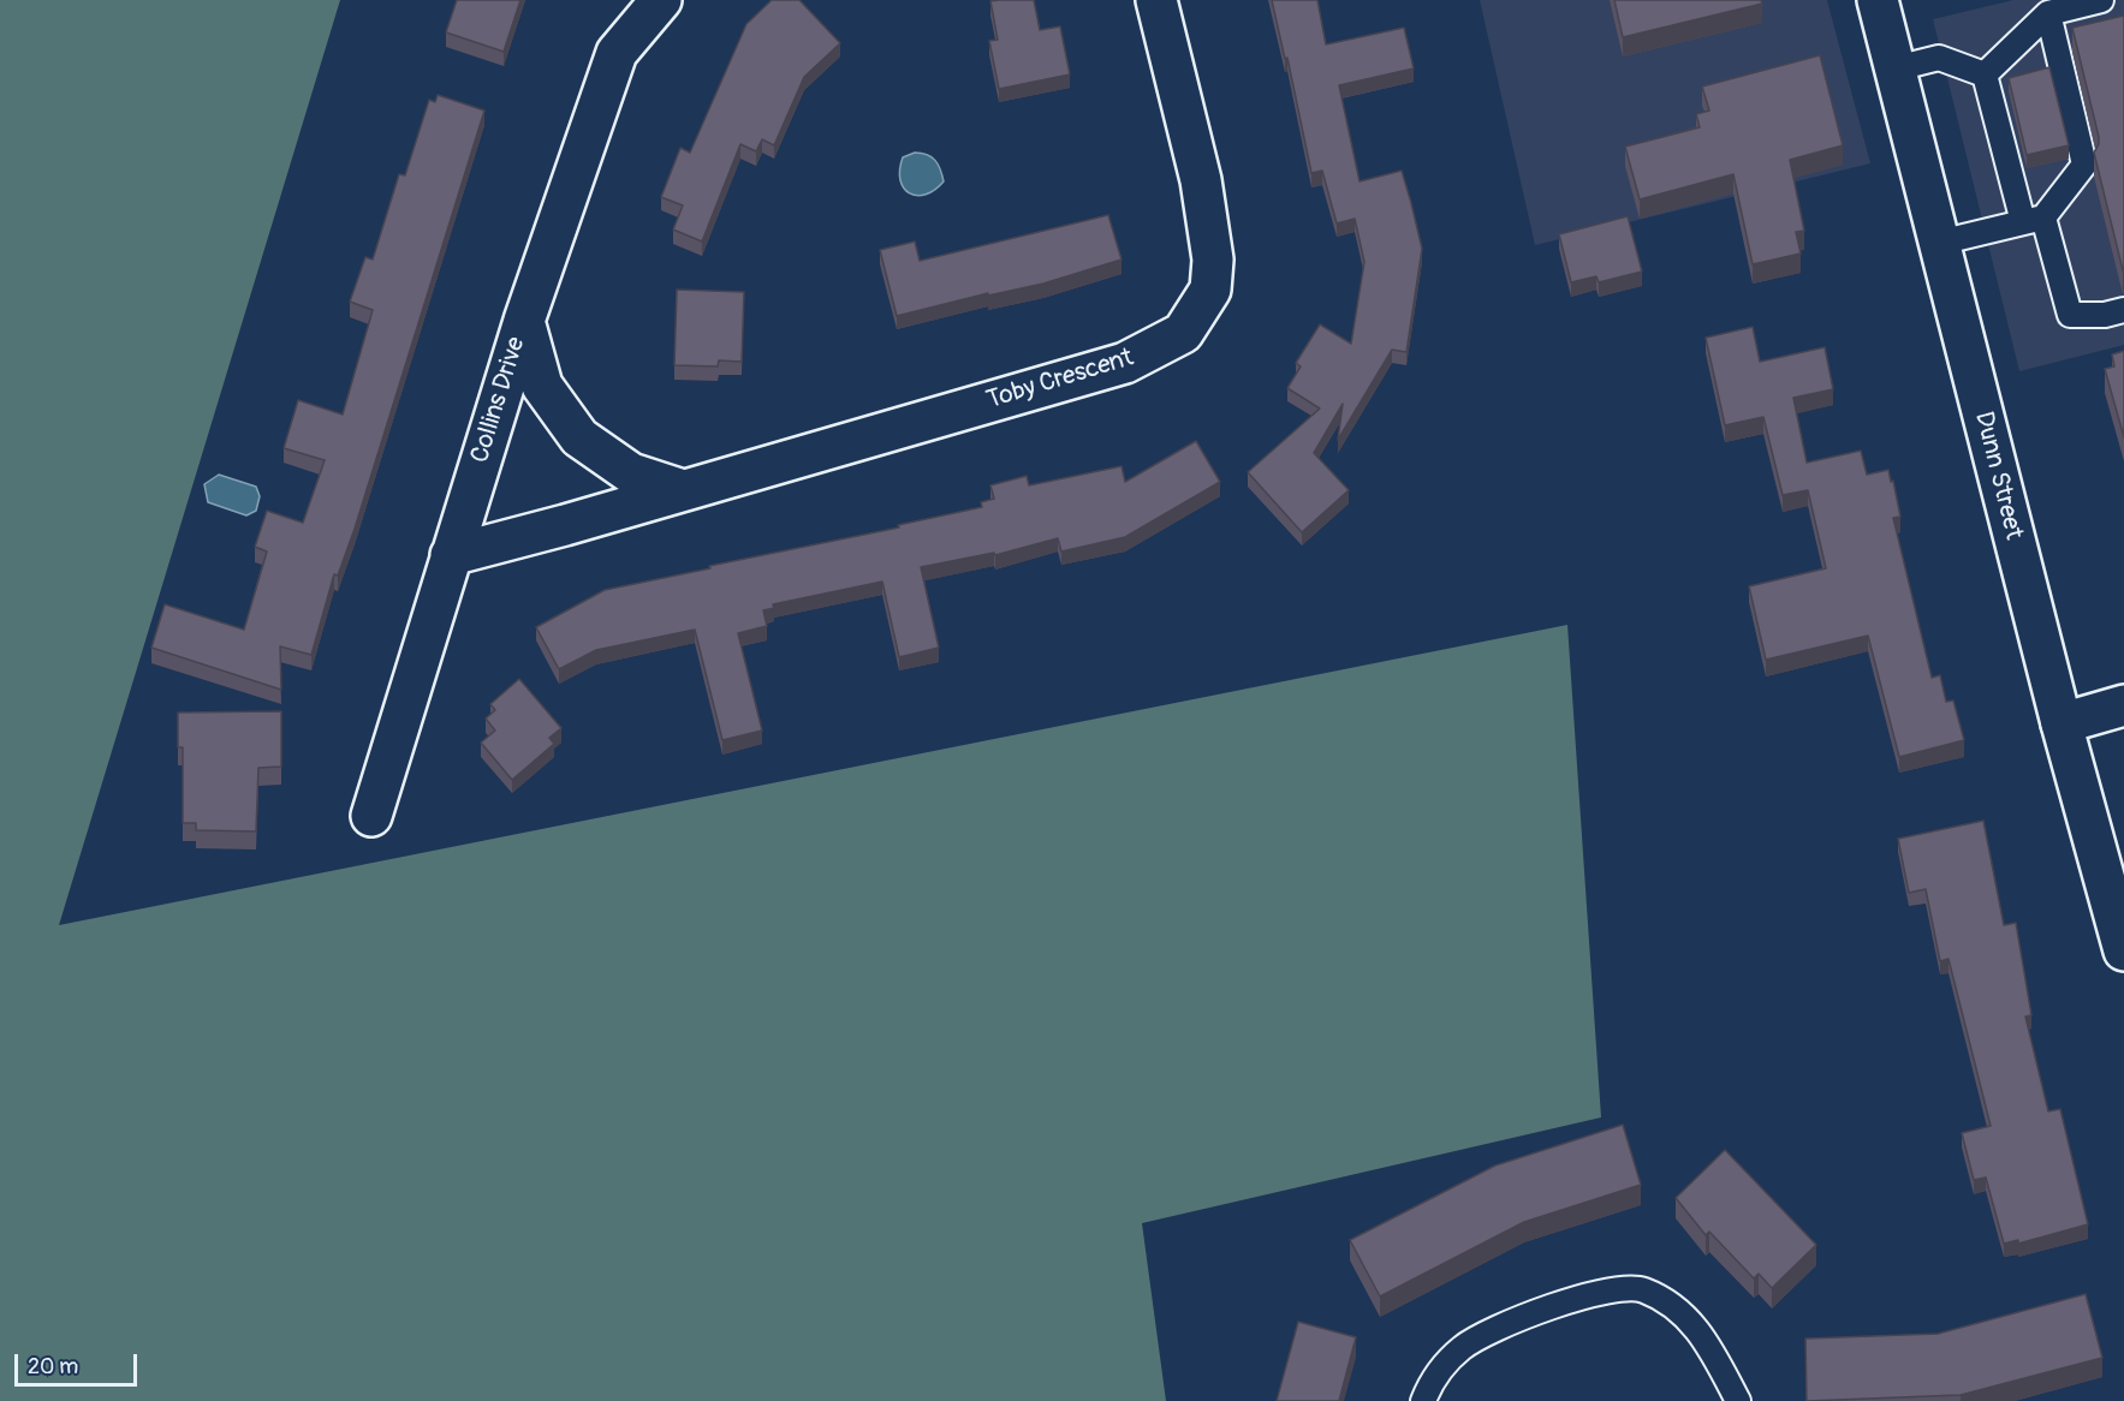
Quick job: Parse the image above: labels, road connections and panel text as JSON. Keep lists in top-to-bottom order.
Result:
{
  "streets": {
    "street": ["Toby Crescent", "Collins Drive", "Dunn Street"]
  },
  "crossings": [
    ["Toby Crescent", "Collins Drive"]
  ],
  "scale_bar": "20 m"
}
